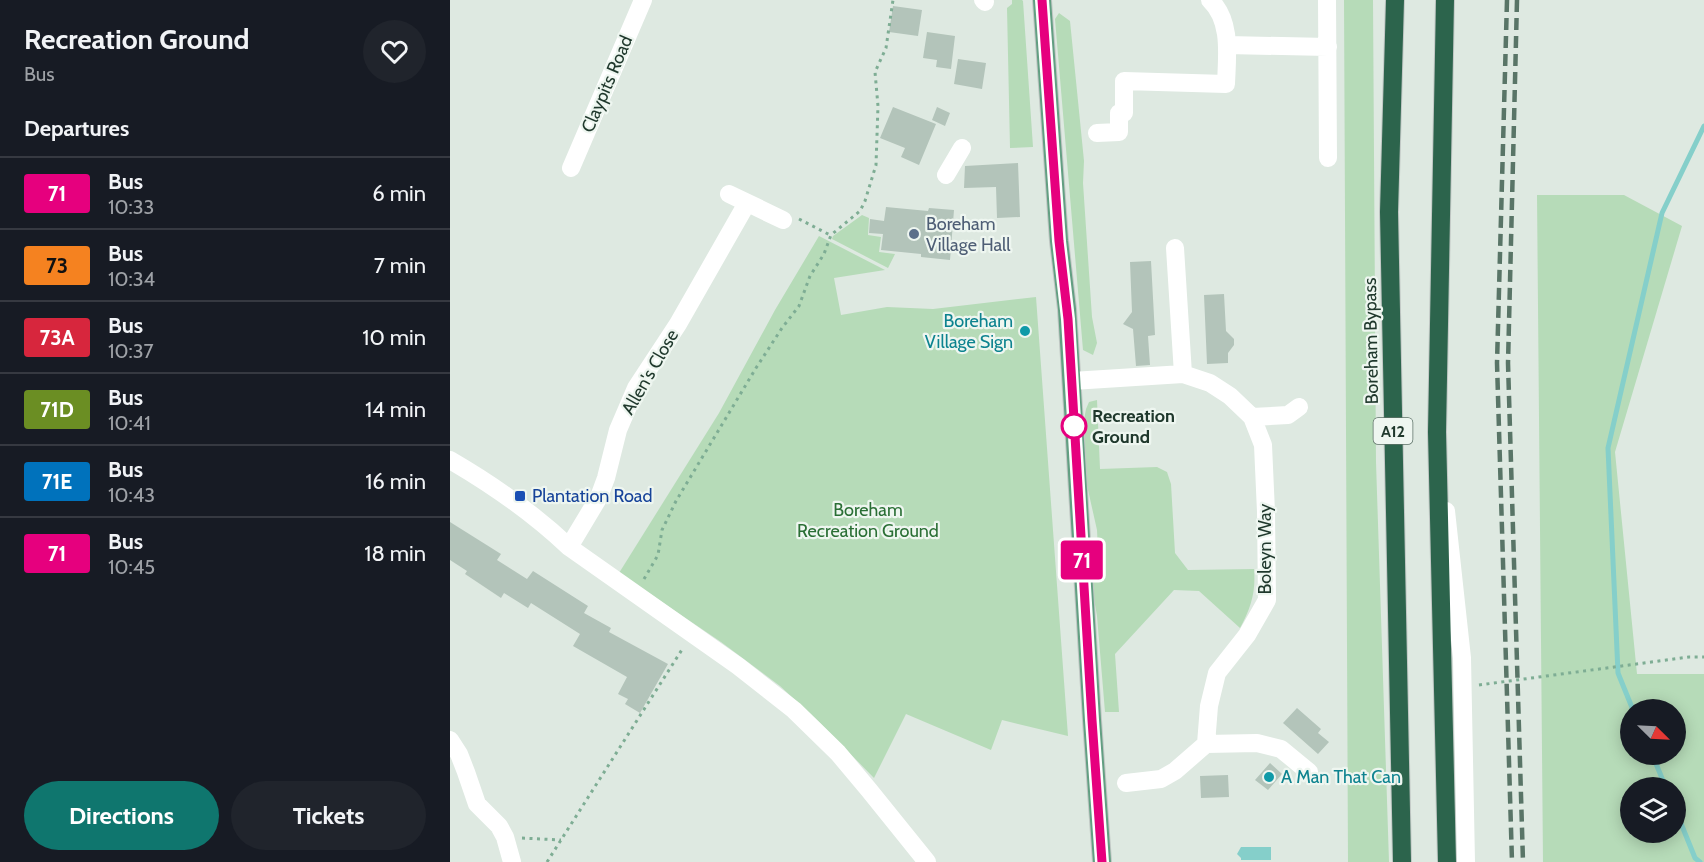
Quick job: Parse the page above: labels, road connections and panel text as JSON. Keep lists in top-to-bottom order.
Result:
{
  "streets": {
    "highway": ["Boreham Bypass", "A12"],
    "street": ["Claypits Road", "Allen's Close", "Boleyn Way"]
  },
  "parks": ["Boreham Recreation Ground"],
  "places": {
    "other": [
      "Boreham Village Hall",
      "Boreham Village Sign",
      "Recreation Ground",
      "A Man That Can"
    ],
    "transit": ["Plantation Road"]
  },
  "lines": ["bus line 71"],
  "north": "bottom right",
  "page": {
    "heading": [
      ["Recreation Ground", "Bus"],
      "Departures"
    ],
    "on_map": "71",
    "list": [
      {
        "mark": "71",
        "name": "Bus",
        "note": "10:33",
        "value": "6 min"
      },
      {
        "mark": "73",
        "name": "Bus",
        "note": "10:34",
        "value": "7 min"
      },
      {
        "mark": "73A",
        "name": "Bus",
        "note": "10:37",
        "value": "10 min"
      },
      {
        "mark": "71D",
        "name": "Bus",
        "note": "10:41",
        "value": "14 min"
      },
      {
        "mark": "71E",
        "name": "Bus",
        "note": "10:43",
        "value": "16 min"
      },
      {
        "mark": "71",
        "name": "Bus",
        "note": "10:45",
        "value": "18 min"
      }
    ],
    "buttons": ["Directions", "Tickets"]
  }
}
